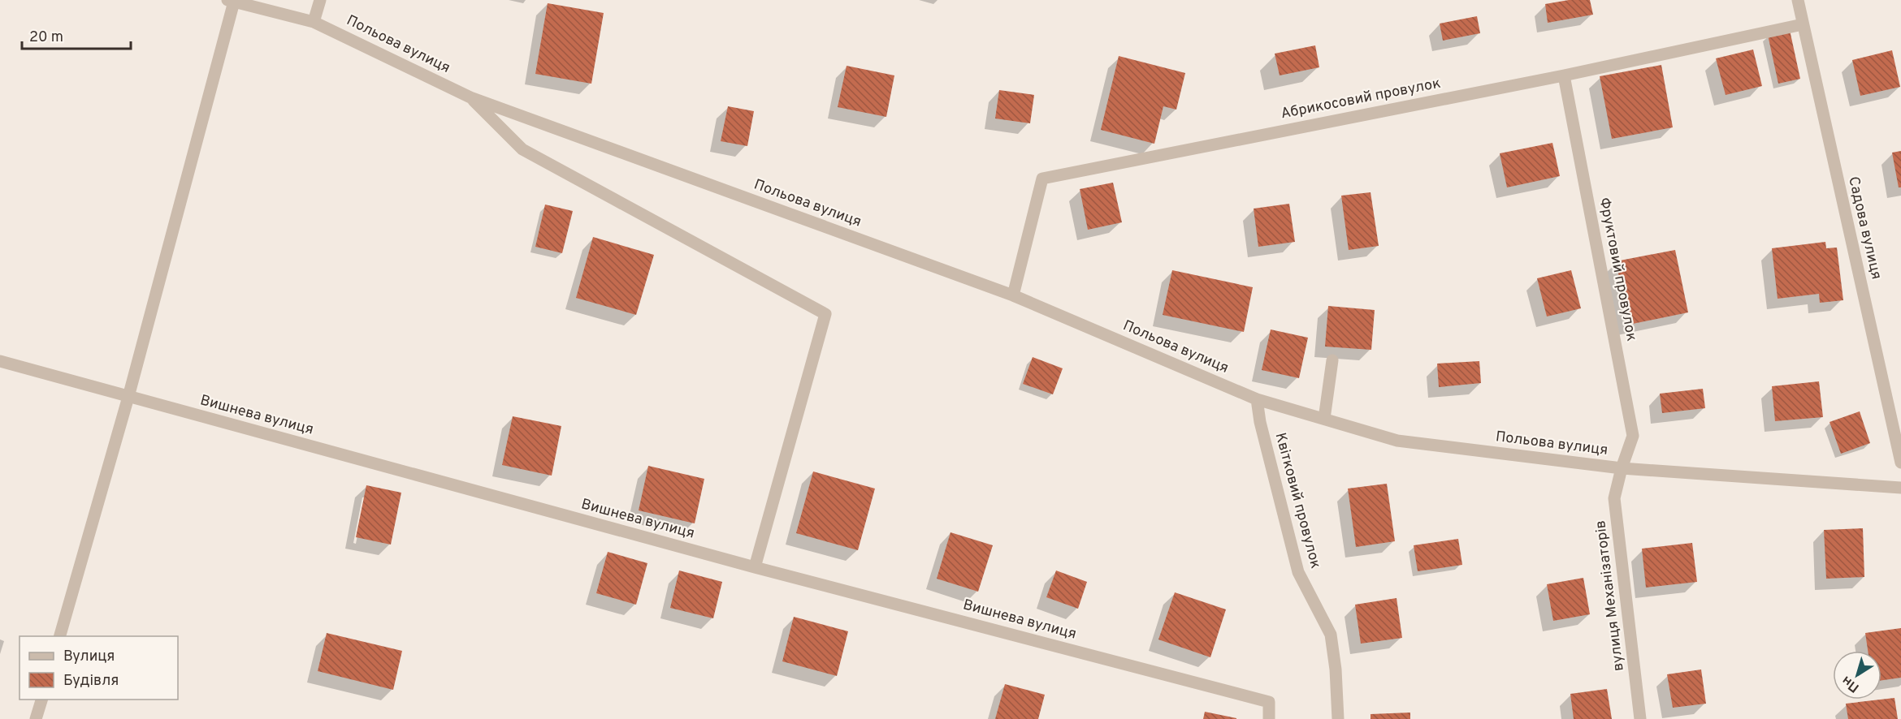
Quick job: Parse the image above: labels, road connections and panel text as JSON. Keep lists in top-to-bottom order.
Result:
{
  "streets": {
    "street": [
      "Польова вулиця",
      "Абрикосовий провулок",
      "Садова вулиця",
      "Фруктовий провулок",
      "Вишнева вулиця",
      "Квітковий провулок",
      "вулиця Механізаторів"
    ]
  },
  "crossings": [
    ["Польова вулиця", "Абрикосовий провулок"],
    ["Польова вулиця", "Фруктовий провулок"],
    ["Польова вулиця", "Вишнева вулиця"],
    ["Польова вулиця", "Квітковий провулок"],
    ["Польова вулиця", "вулиця Механізаторів"],
    ["Абрикосовий провулок", "Садова вулиця"],
    ["Абрикосовий провулок", "Фруктовий провулок"],
    ["Фруктовий провулок", "вулиця Механізаторів"]
  ],
  "legend": ["Вулиця", "Будівля"],
  "scale_bar": "20 m",
  "north": "bottom left"
}
